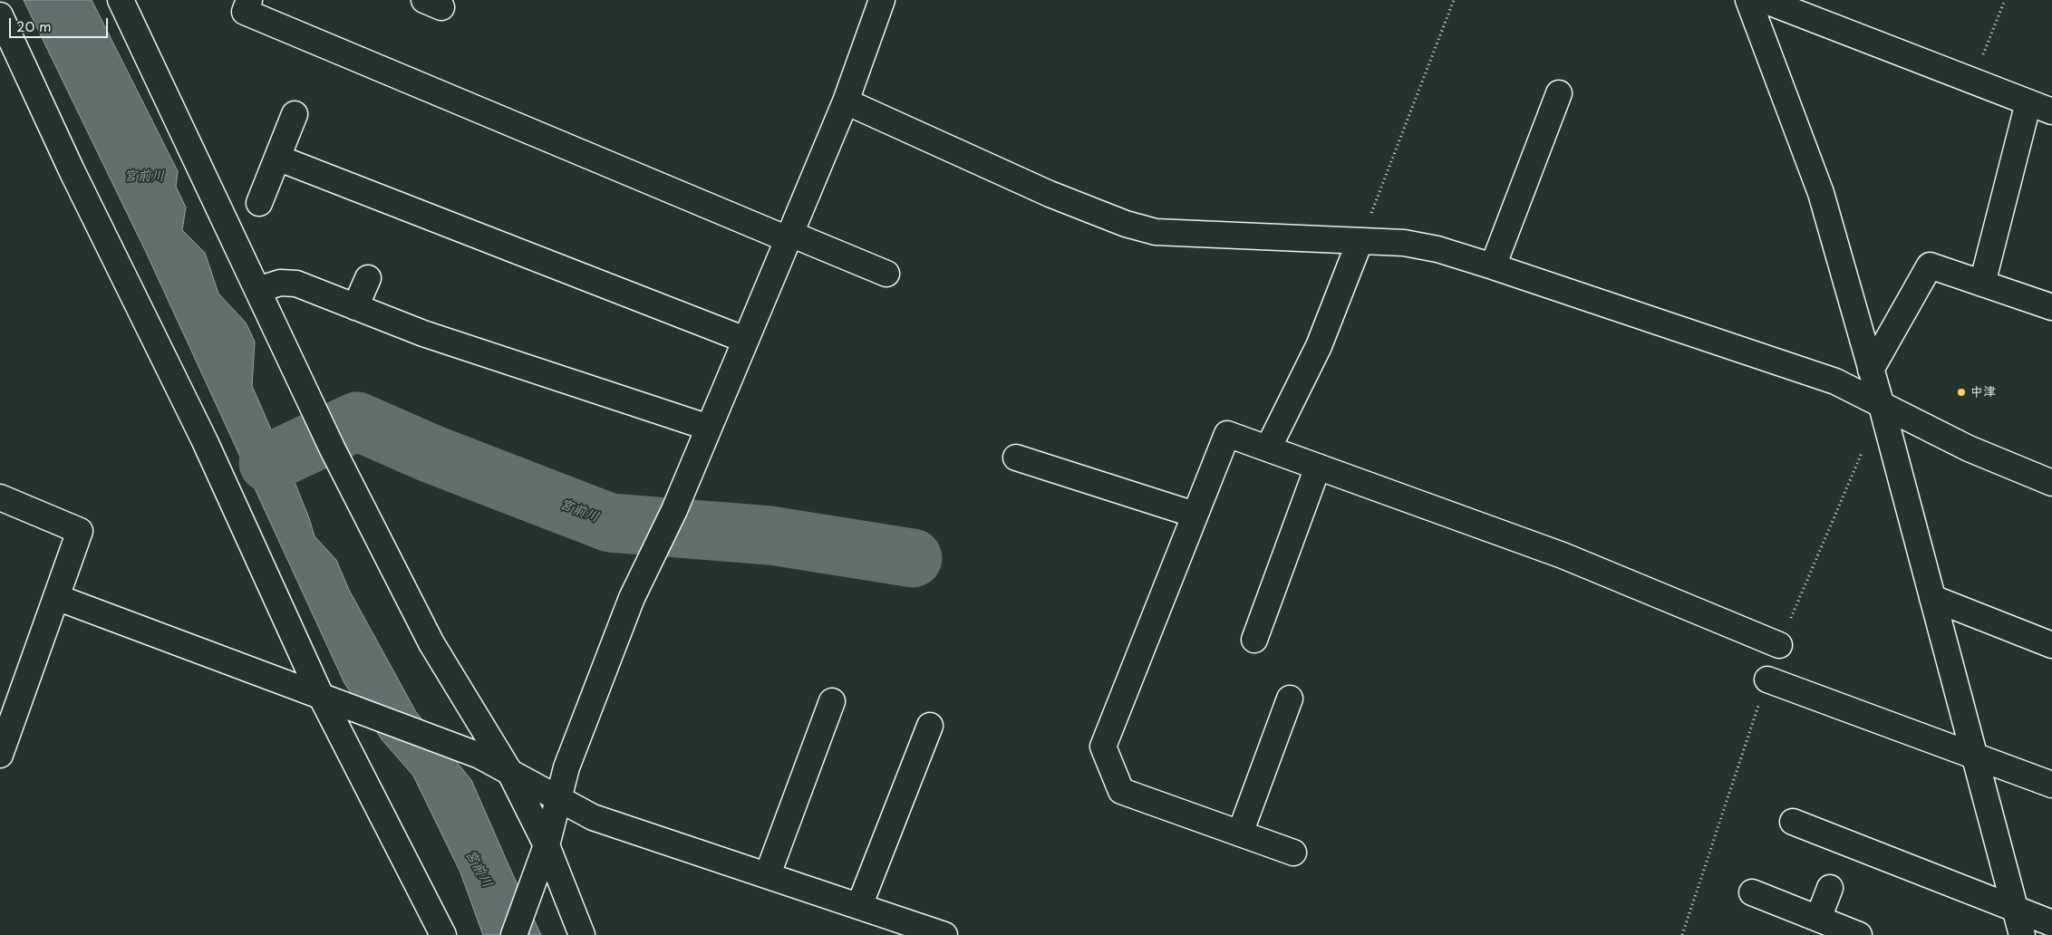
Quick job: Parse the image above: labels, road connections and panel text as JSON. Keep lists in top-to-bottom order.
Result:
{
  "water": ["宮前川"],
  "places": ["中津"],
  "scale_bar": "20 m"
}
